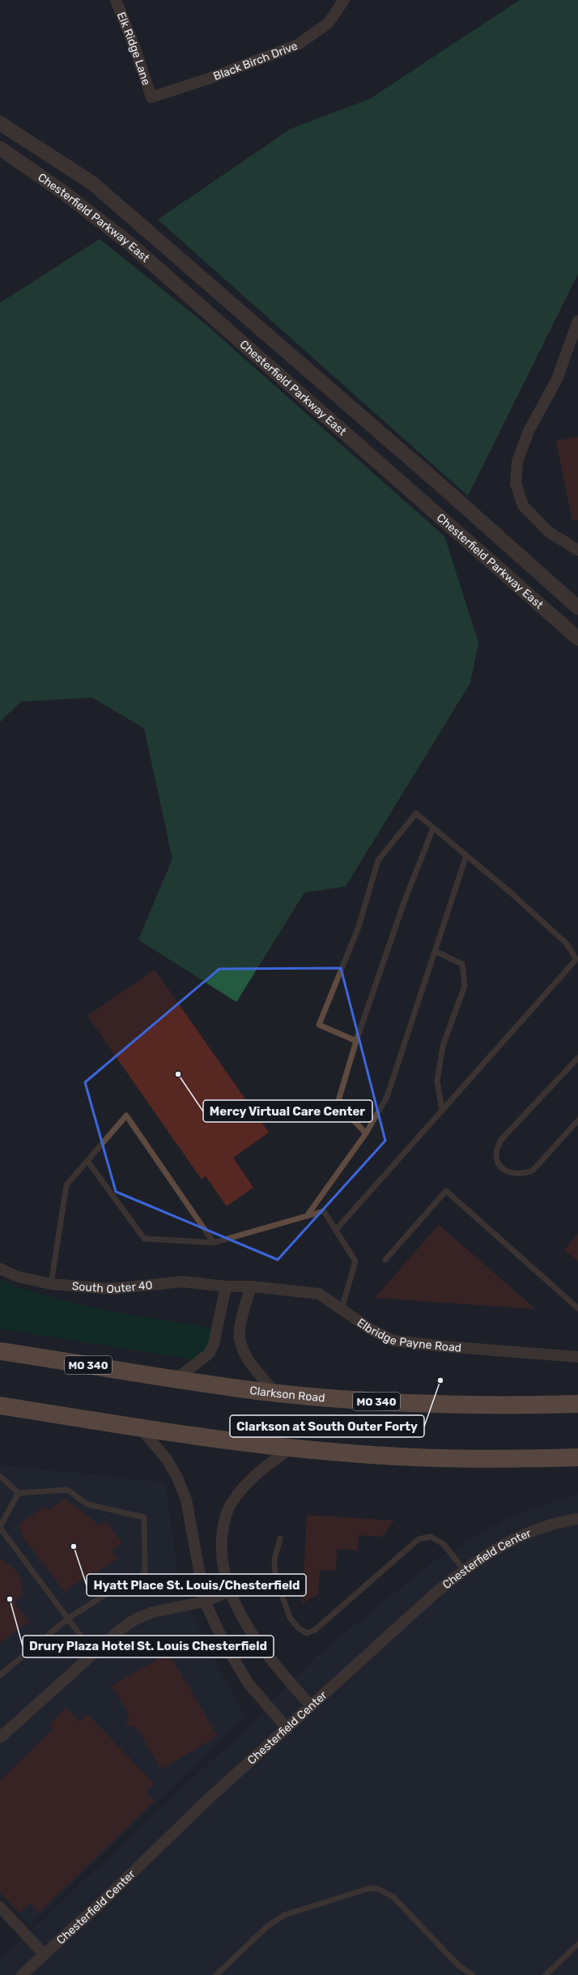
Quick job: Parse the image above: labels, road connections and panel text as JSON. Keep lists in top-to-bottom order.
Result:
{
  "streets": {
    "main road": ["MO 340", "Clarkson Road"],
    "street": [
      "Elk Ridge Lane",
      "Black Birch Drive",
      "Chesterfield Parkway East",
      "South Outer 40",
      "Elbridge Payne Road",
      "Chesterfield Center"
    ]
  },
  "crossings": [
    ["Elk Ridge Lane", "Black Birch Drive"],
    ["South Outer 40", "Elbridge Payne Road"]
  ],
  "places": [
    "Mercy Virtual Care Center",
    "Clarkson at South Outer Forty",
    "Hyatt Place St. Louis/Chesterfield",
    "Drury Plaza Hotel St. Louis Chesterfield"
  ]
}
